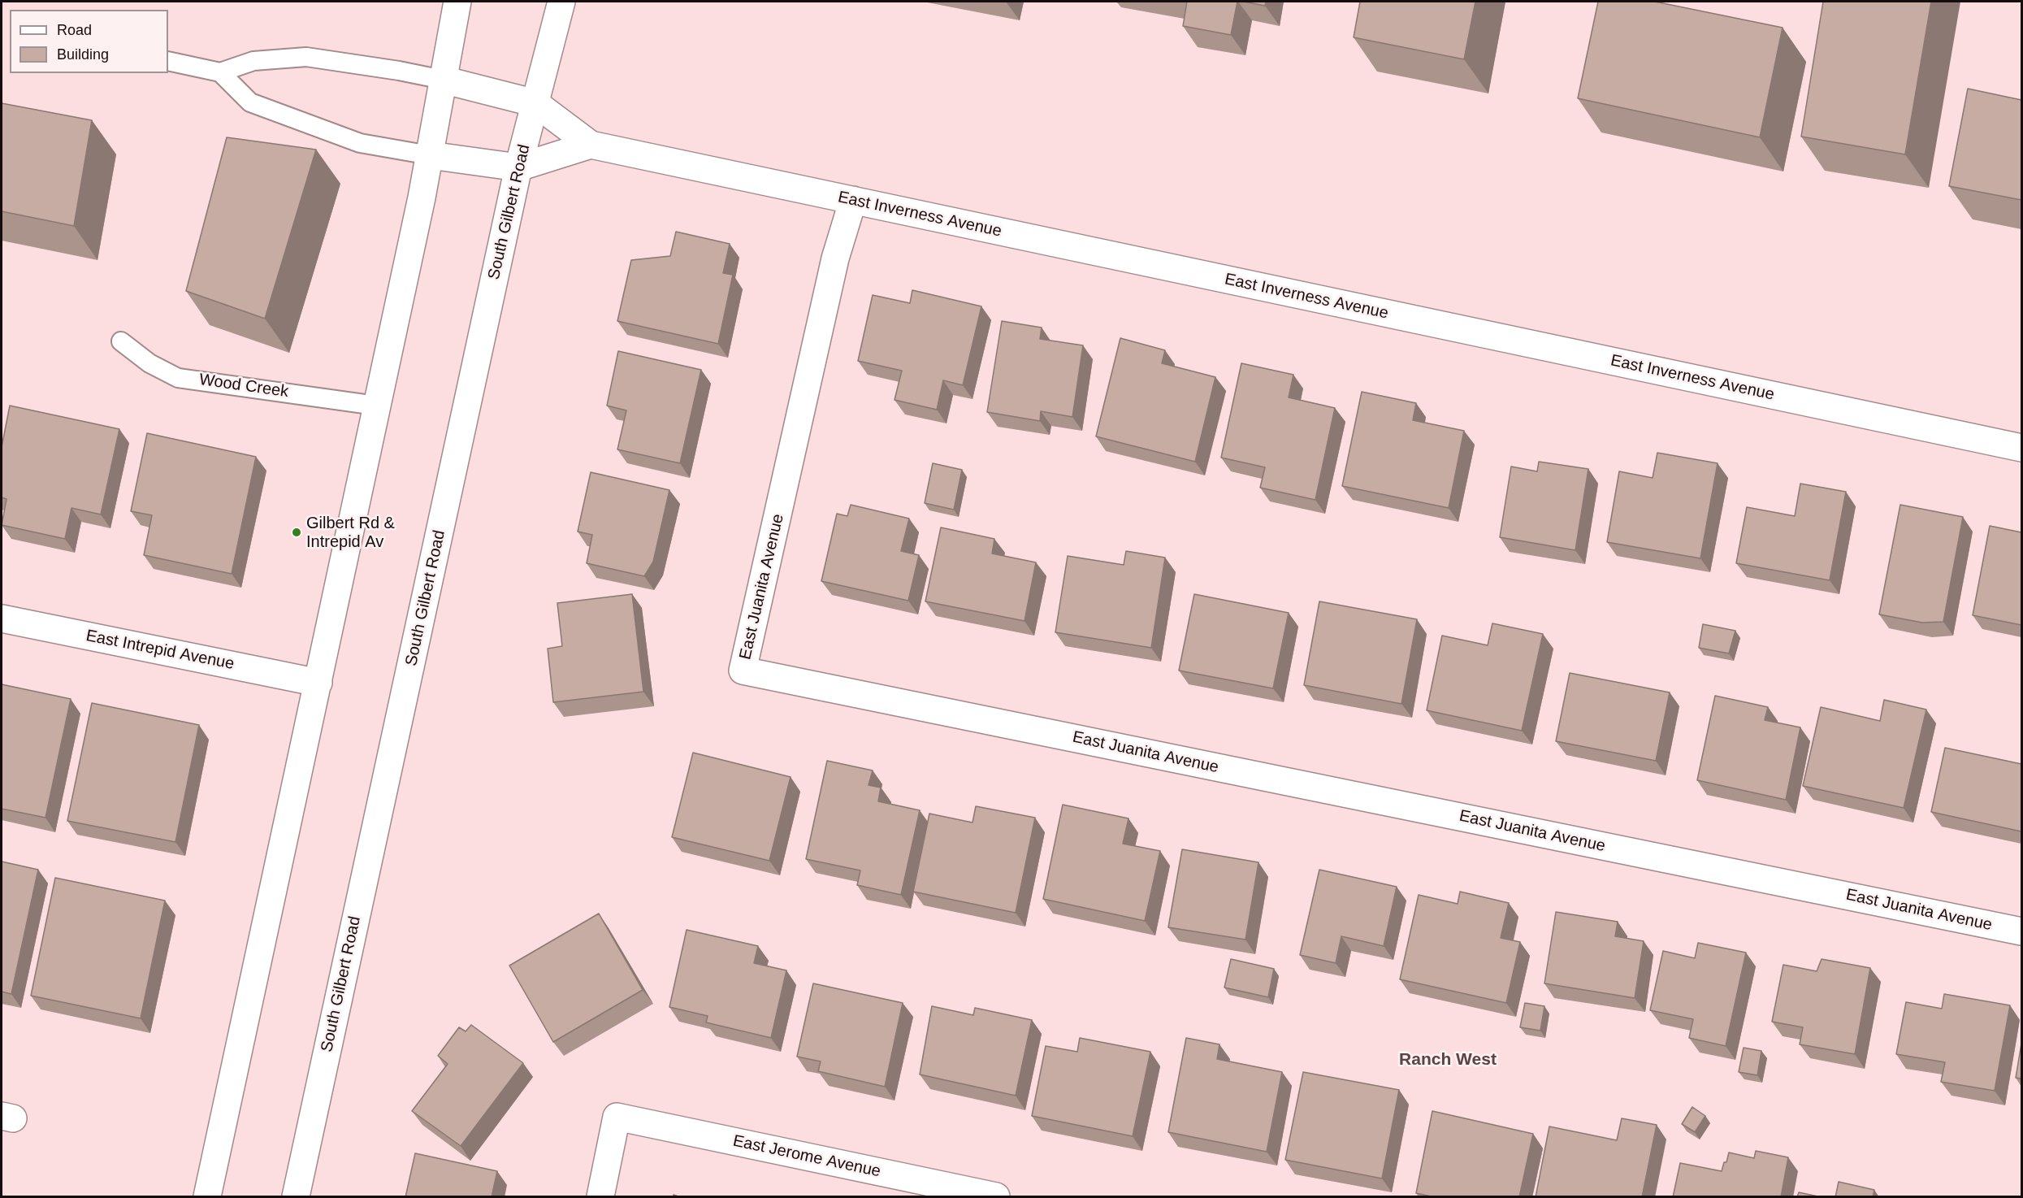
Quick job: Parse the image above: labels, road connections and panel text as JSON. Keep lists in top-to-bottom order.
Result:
{
  "streets": {
    "street": [
      "South Gilbert Road",
      "East Inverness Avenue",
      "East Juanita Avenue",
      "East Intrepid Avenue",
      "East Jerome Avenue"
    ],
    "lane": ["Wood Creek"]
  },
  "crossings": [
    ["South Gilbert Road", "East Inverness Avenue"],
    ["East Inverness Avenue", "East Juanita Avenue"]
  ],
  "districts": ["Ranch West"],
  "places": ["Gilbert Rd & Intrepid Av"],
  "legend": ["Road", "Building"]
}
